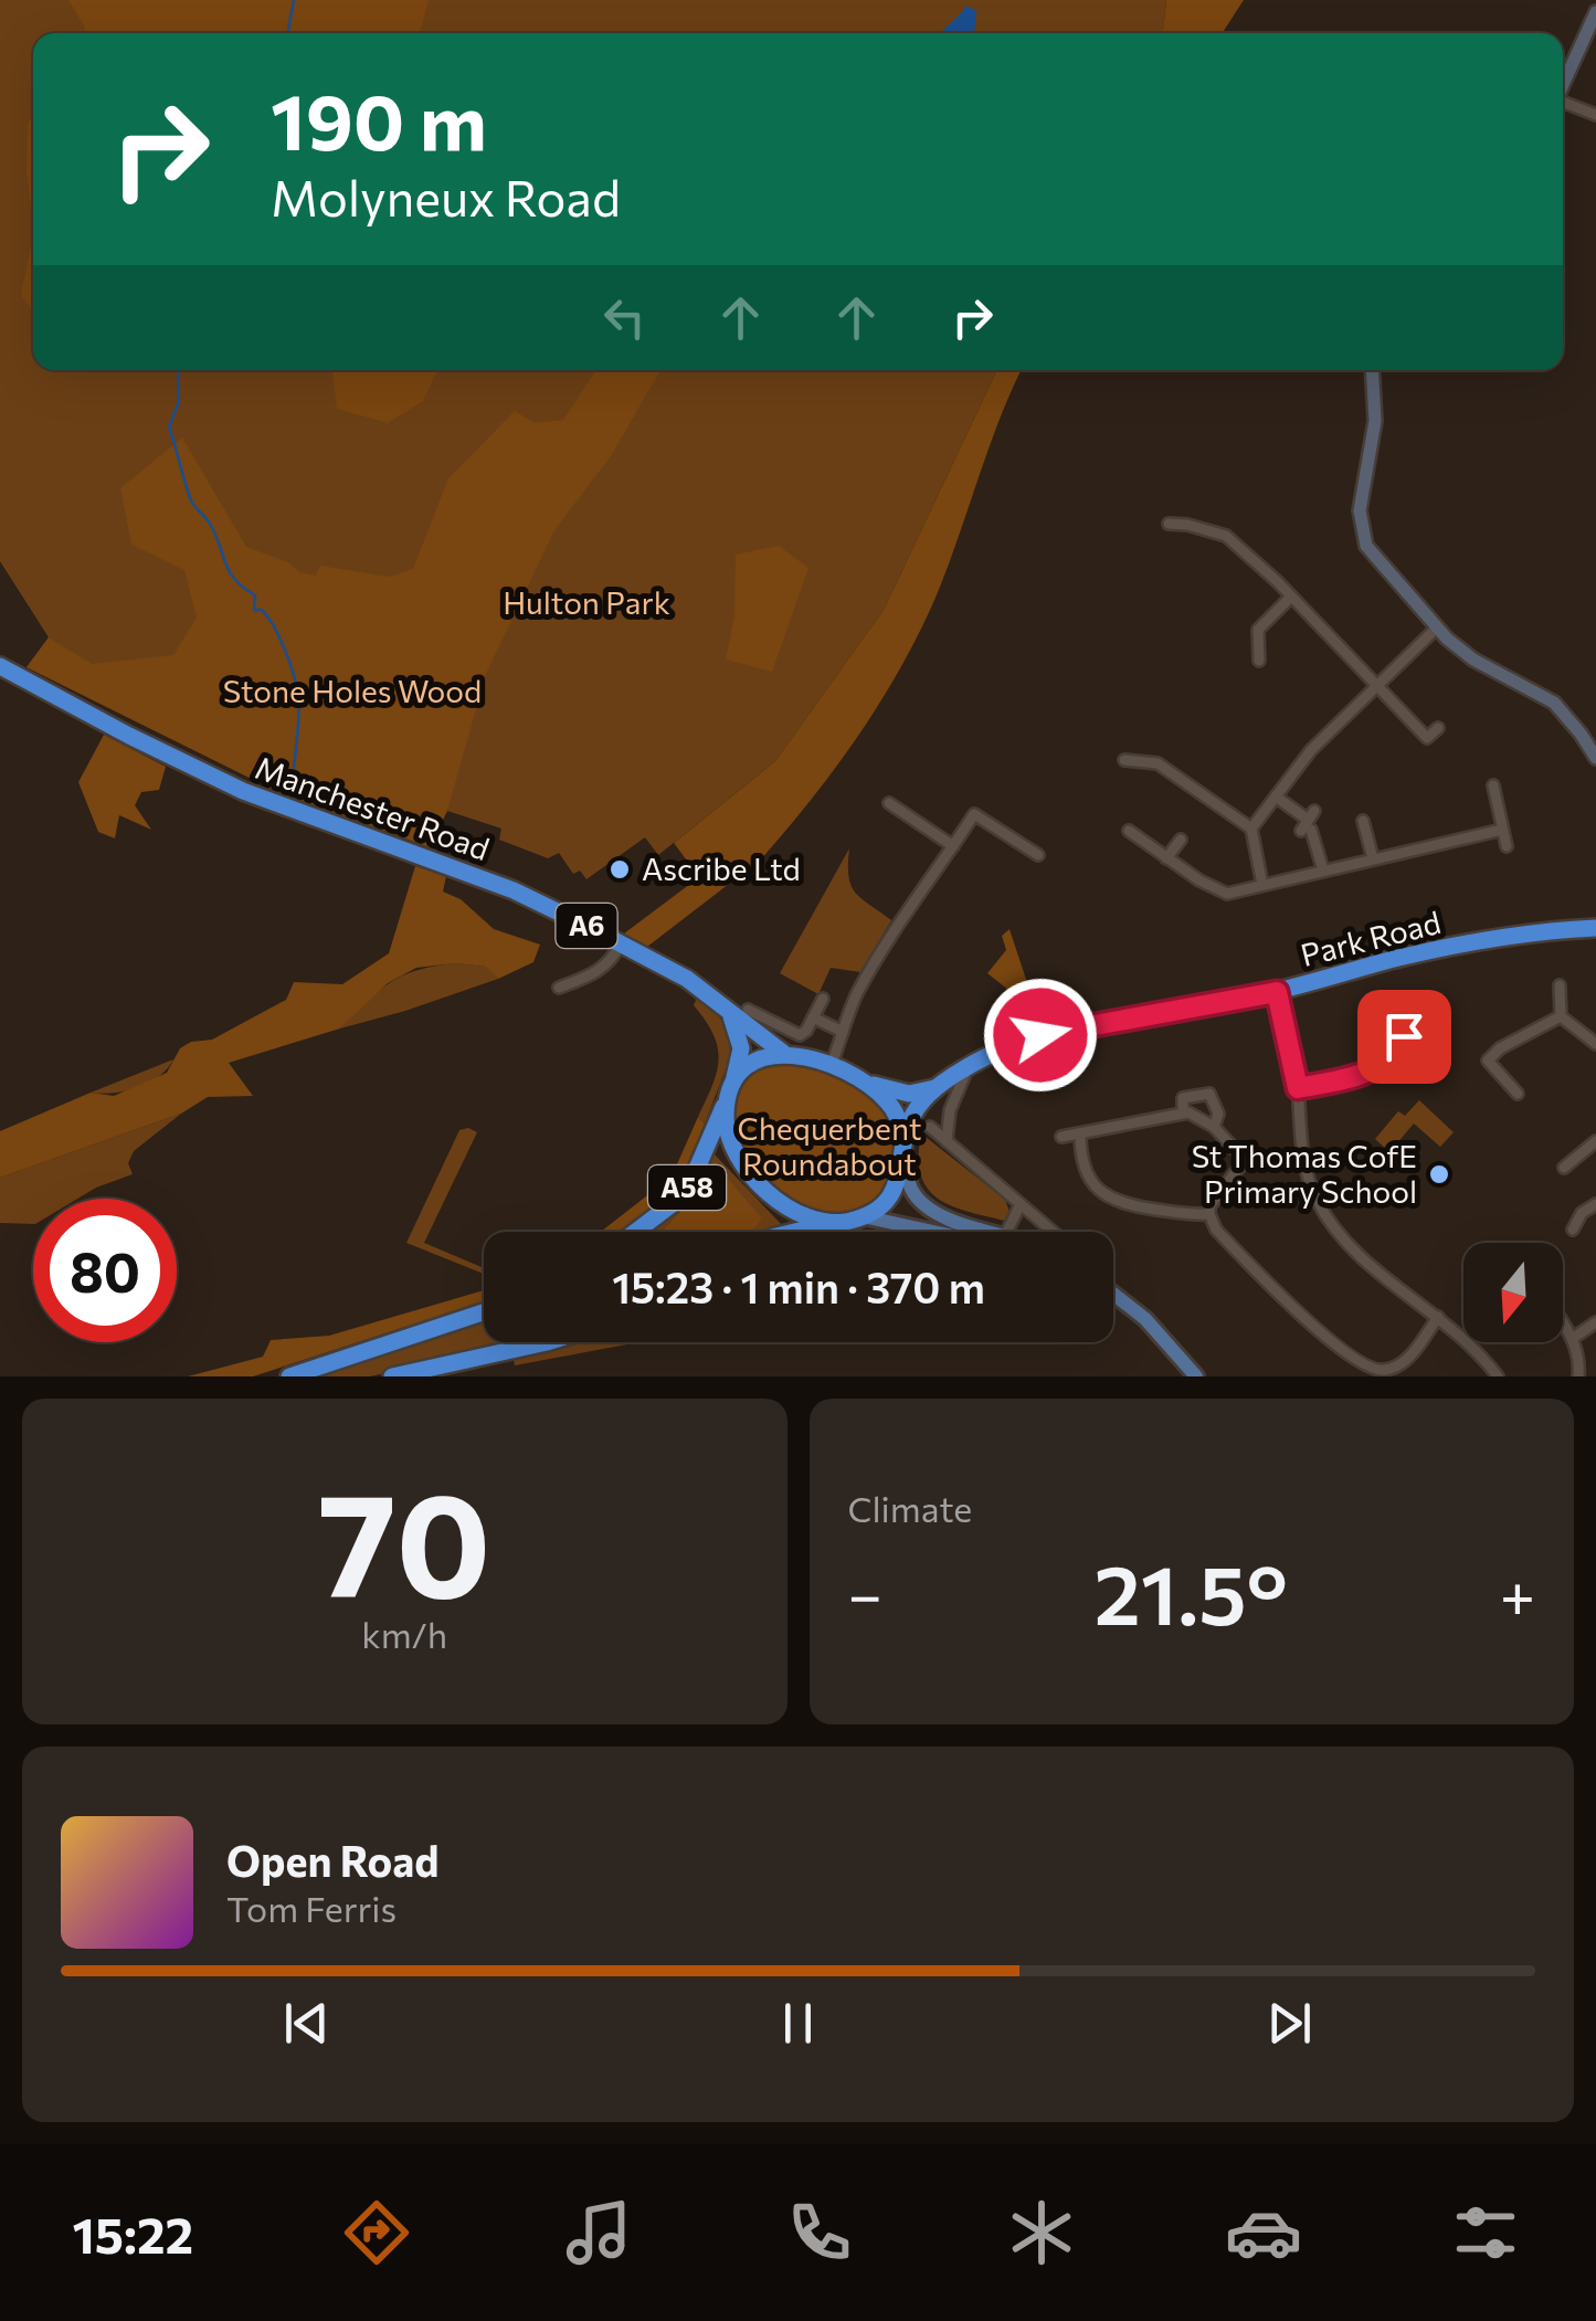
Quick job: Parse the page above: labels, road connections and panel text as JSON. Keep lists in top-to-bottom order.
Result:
{
  "streets": {
    "highway": [
      "Manchester Road",
      "A6",
      "Park Road",
      "A58"
    ]
  },
  "crossings": [
    ["Manchester Road", "Park Road"],
    ["Manchester Road", "A58"],
    ["Park Road", "A58"]
  ],
  "parks": ["Hulton Park", "Stone Holes Wood", "Chequerbent Roundabout"],
  "places": ["Ascribe Ltd", "St Thomas CofE Primary School"],
  "north": "bottom",
  "page": {
    "turn": ["190 m", "Molyneux Road"],
    "limit": "80",
    "trip": "15:23 · 1 min · 370 m",
    "tile": [
      ["70", "km/h"],
      "Climate"
    ],
    "heat": ["−", "21.5°", "+"],
    "song": ["Open Road", "Tom Ferris"],
    "tabs": "15:22"
  }
}
